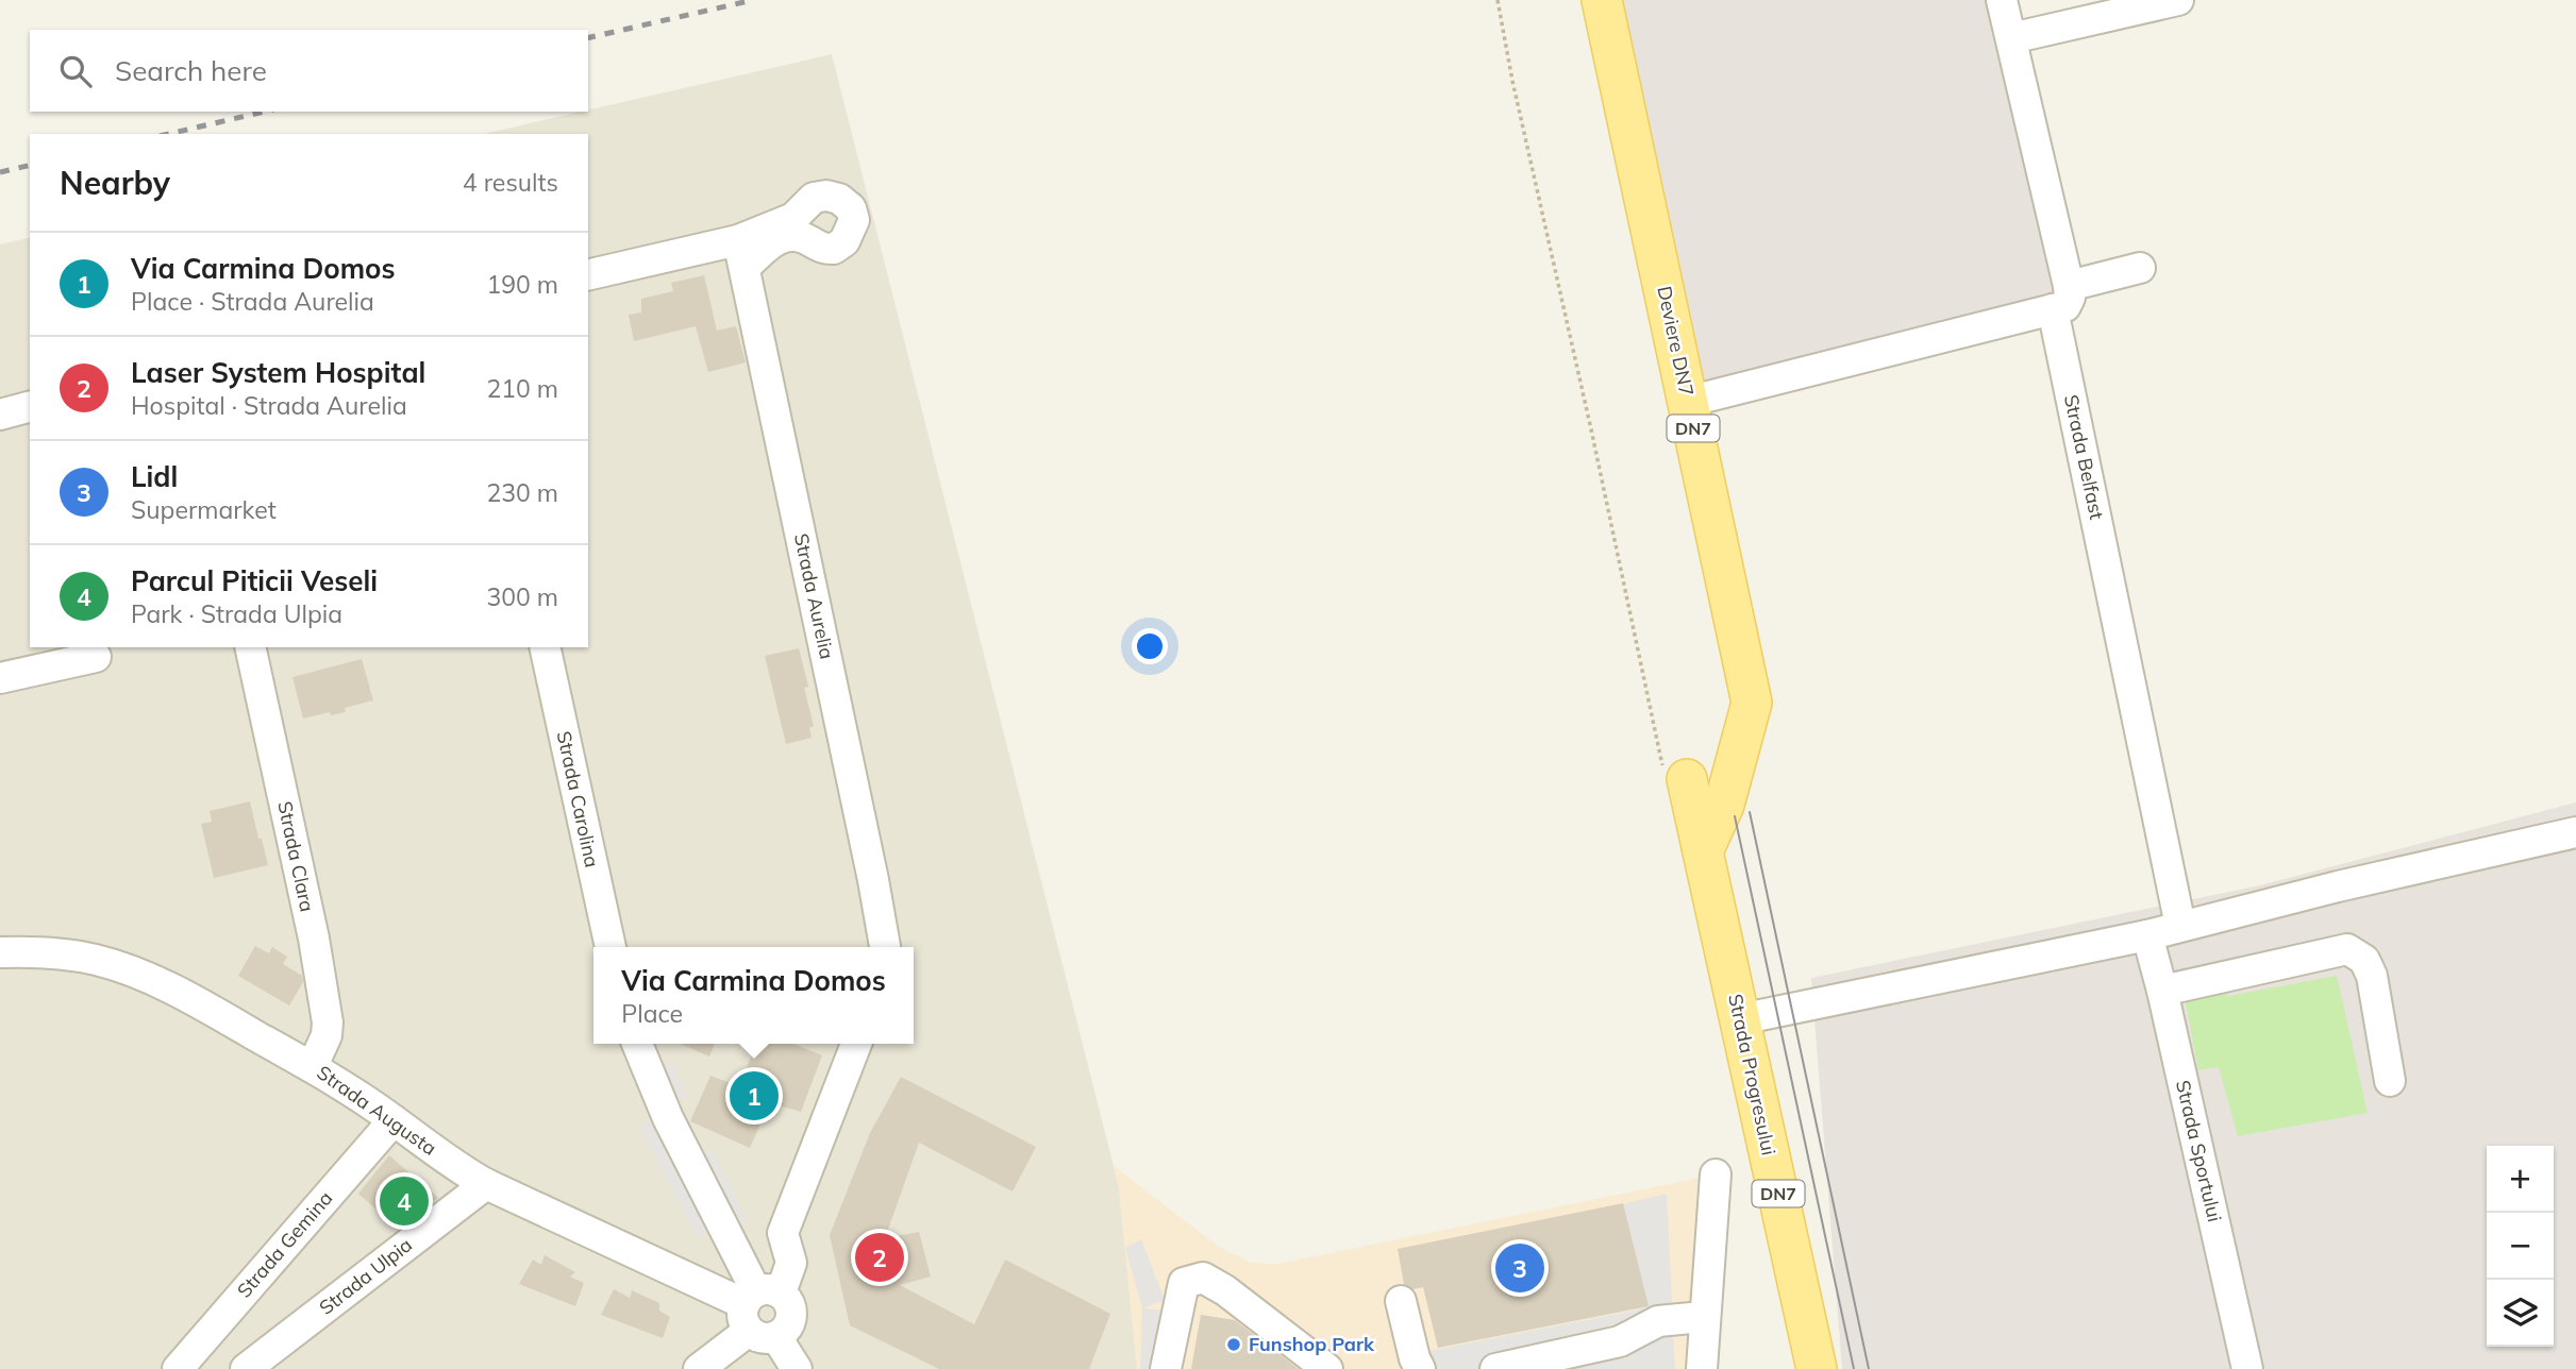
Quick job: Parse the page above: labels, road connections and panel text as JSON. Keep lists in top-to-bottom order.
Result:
{
  "streets": {
    "main road": ["Deviere DN7", "DN7", "Strada Progresului"],
    "street": [
      "Strada Belfast",
      "Strada Aurelia",
      "Strada Carolina",
      "Strada Clara",
      "Strada Augusta",
      "Strada Sportului",
      "Strada Gemina",
      "Strada Ulpia"
    ]
  },
  "crossings": [
    ["Deviere DN7", "Strada Progresului"],
    ["Strada Clara", "Strada Augusta"],
    ["Strada Augusta", "Strada Gemina"],
    ["Strada Augusta", "Strada Ulpia"]
  ],
  "places": ["Funshop Park"],
  "page": {
    "search": "Search here",
    "heading": ["Nearby", "4 results"],
    "list": [
      {
        "mark": "1",
        "name": "Via Carmina Domos",
        "note": "Place · Strada Aurelia",
        "value": "190 m"
      },
      {
        "mark": "2",
        "name": "Laser System Hospital",
        "note": "Hospital · Strada Aurelia",
        "value": "210 m"
      },
      {
        "mark": "3",
        "name": "Lidl",
        "note": "Supermarket",
        "value": "230 m"
      },
      {
        "mark": "4",
        "name": "Parcul Piticii Veseli",
        "note": "Park · Strada Ulpia",
        "value": "300 m"
      }
    ],
    "popup": ["Via Carmina Domos", "Place"],
    "pins": [
      "1",
      "4",
      "2",
      "3"
    ],
    "map_buttons": ["+", "−"]
  }
}
